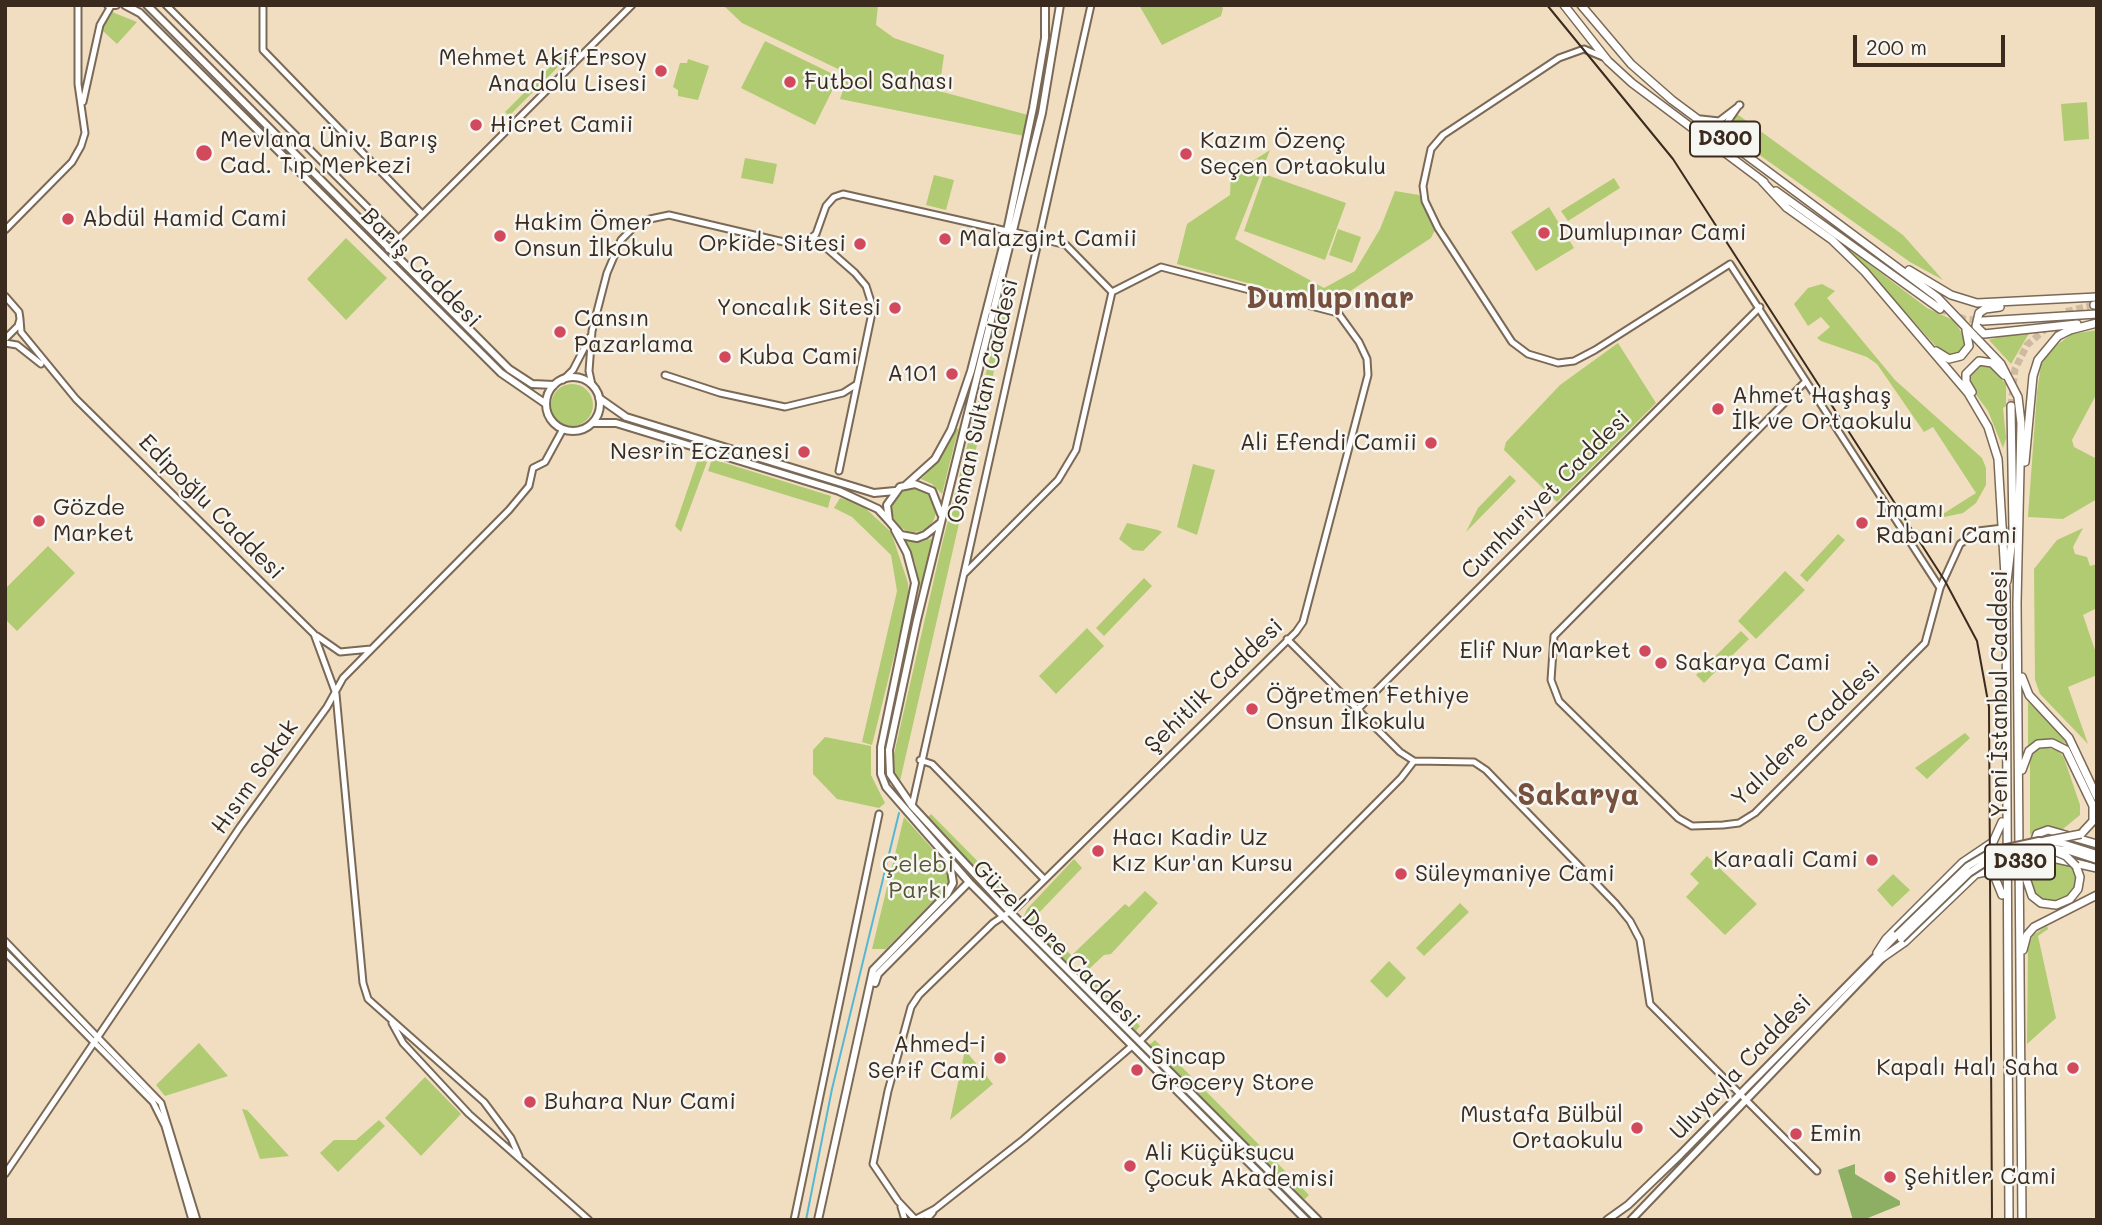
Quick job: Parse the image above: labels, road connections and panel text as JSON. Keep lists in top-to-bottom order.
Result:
{
  "streets": {
    "highway": ["D300", "Yeni İstanbul Caddesi", "D330"],
    "main road": ["Barış Caddesi", "Güzel Dere Caddesi", "Uluyayla Caddesi"],
    "street": [
      "Osman Sultan Caddesi",
      "Cumhuriyet Caddesi",
      "Edipoğlu Caddesi",
      "Şehitlik Caddesi",
      "Yalıdere Caddesi",
      "Hısım Sokak"
    ]
  },
  "crossings": [
    ["Barış Caddesi", "Hısım Sokak"],
    ["Osman Sultan Caddesi", "Güzel Dere Caddesi"],
    ["Edipoğlu Caddesi", "Hısım Sokak"],
    ["Şehitlik Caddesi", "Güzel Dere Caddesi"],
    ["Yeni İstanbul Caddesi", "D330"]
  ],
  "districts": ["Dumlupınar", "Sakarya"],
  "parks": ["Çelebi Parkı"],
  "places": [
    "Mehmet Akif Ersoy Anadolu Lisesi",
    "Futbol Sahası",
    "Hicret Camii",
    "Mevlana Üniv. Barış Cad. Tıp Merkezi",
    "Kazım Özenç Seçen Ortaokulu",
    "Abdül Hamid Cami",
    "Dumlupınar Cami",
    "Hakim Ömer Onsun İlkokulu",
    "Malazgirt Camii",
    "Orkide Sitesi",
    "Yoncalık Sitesi",
    "Cansın Pazarlama",
    "Kuba Cami",
    "A101",
    "Ahmet Haşhaş İlk ve Ortaokulu",
    "Ali Efendi Camii",
    "Nesrin Eczanesi",
    "Gözde Market",
    "İmamı Rabani Cami",
    "Elif Nur Market",
    "Sakarya Cami",
    "Öğretmen Fethiye Onsun İlkokulu",
    "Hacı Kadir Uz Kız Kur'an Kursu",
    "Karaali Cami",
    "Süleymaniye Cami",
    "Ahmed-i Serif Cami",
    "Kapalı Halı Saha",
    "Sincap Grocery Store",
    "Buhara Nur Cami",
    "Mustafa Bülbül Ortaokulu",
    "Emin",
    "Ali Küçüksucu Çocuk Akademisi",
    "Şehitler Cami"
  ],
  "scale_bar": "200 m"
}
